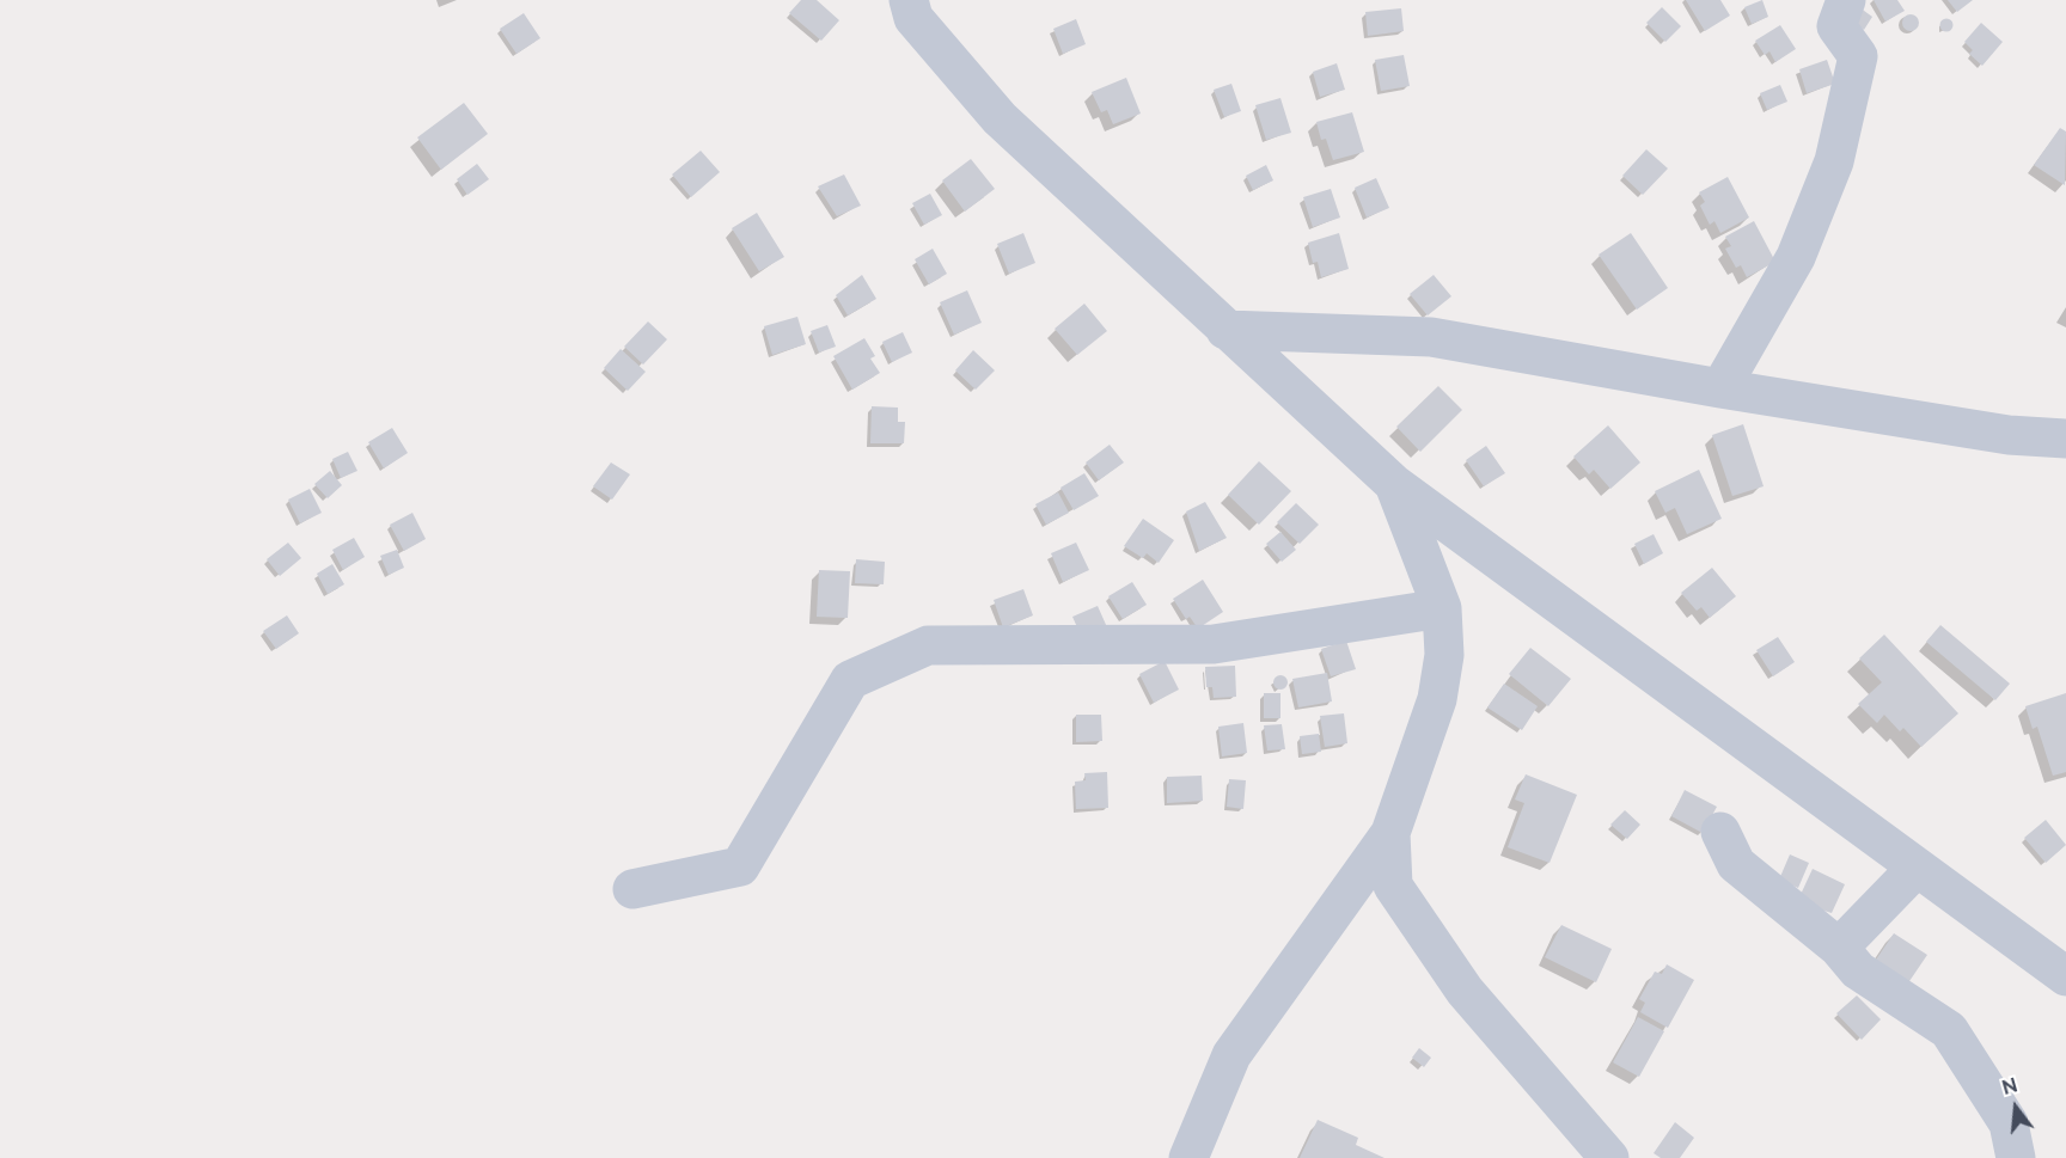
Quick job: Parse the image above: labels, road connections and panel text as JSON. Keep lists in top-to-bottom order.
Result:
{
  "north": "top"
}
